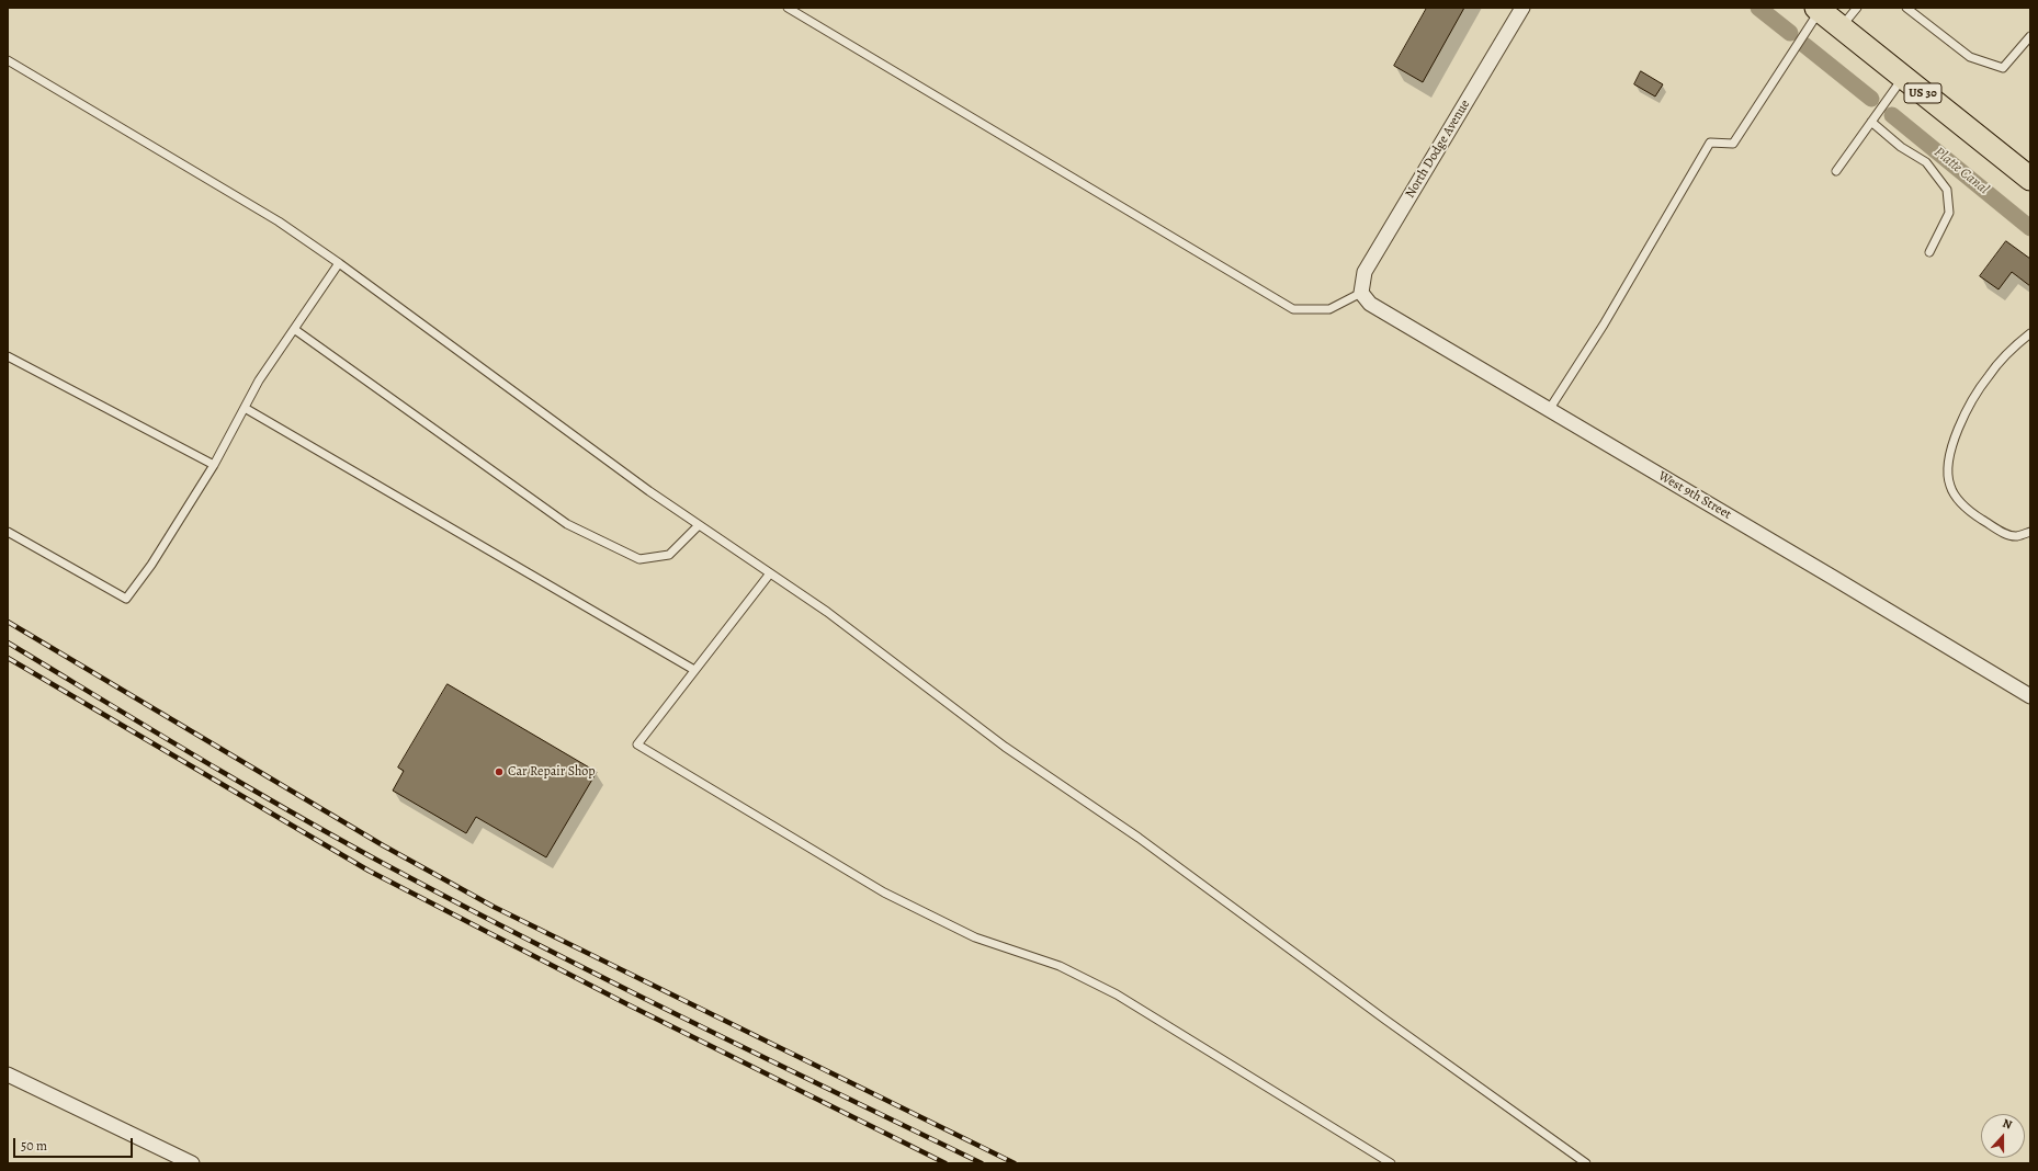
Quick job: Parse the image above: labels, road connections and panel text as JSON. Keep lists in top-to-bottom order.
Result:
{
  "streets": {
    "main road": ["US 30"],
    "street": ["North Dodge Avenue", "West 9th Street"]
  },
  "crossings": [
    ["North Dodge Avenue", "West 9th Street"]
  ],
  "water": ["Platte Canal"],
  "places": ["Car Repair Shop"],
  "scale_bar": "50 m",
  "north": "top"
}
